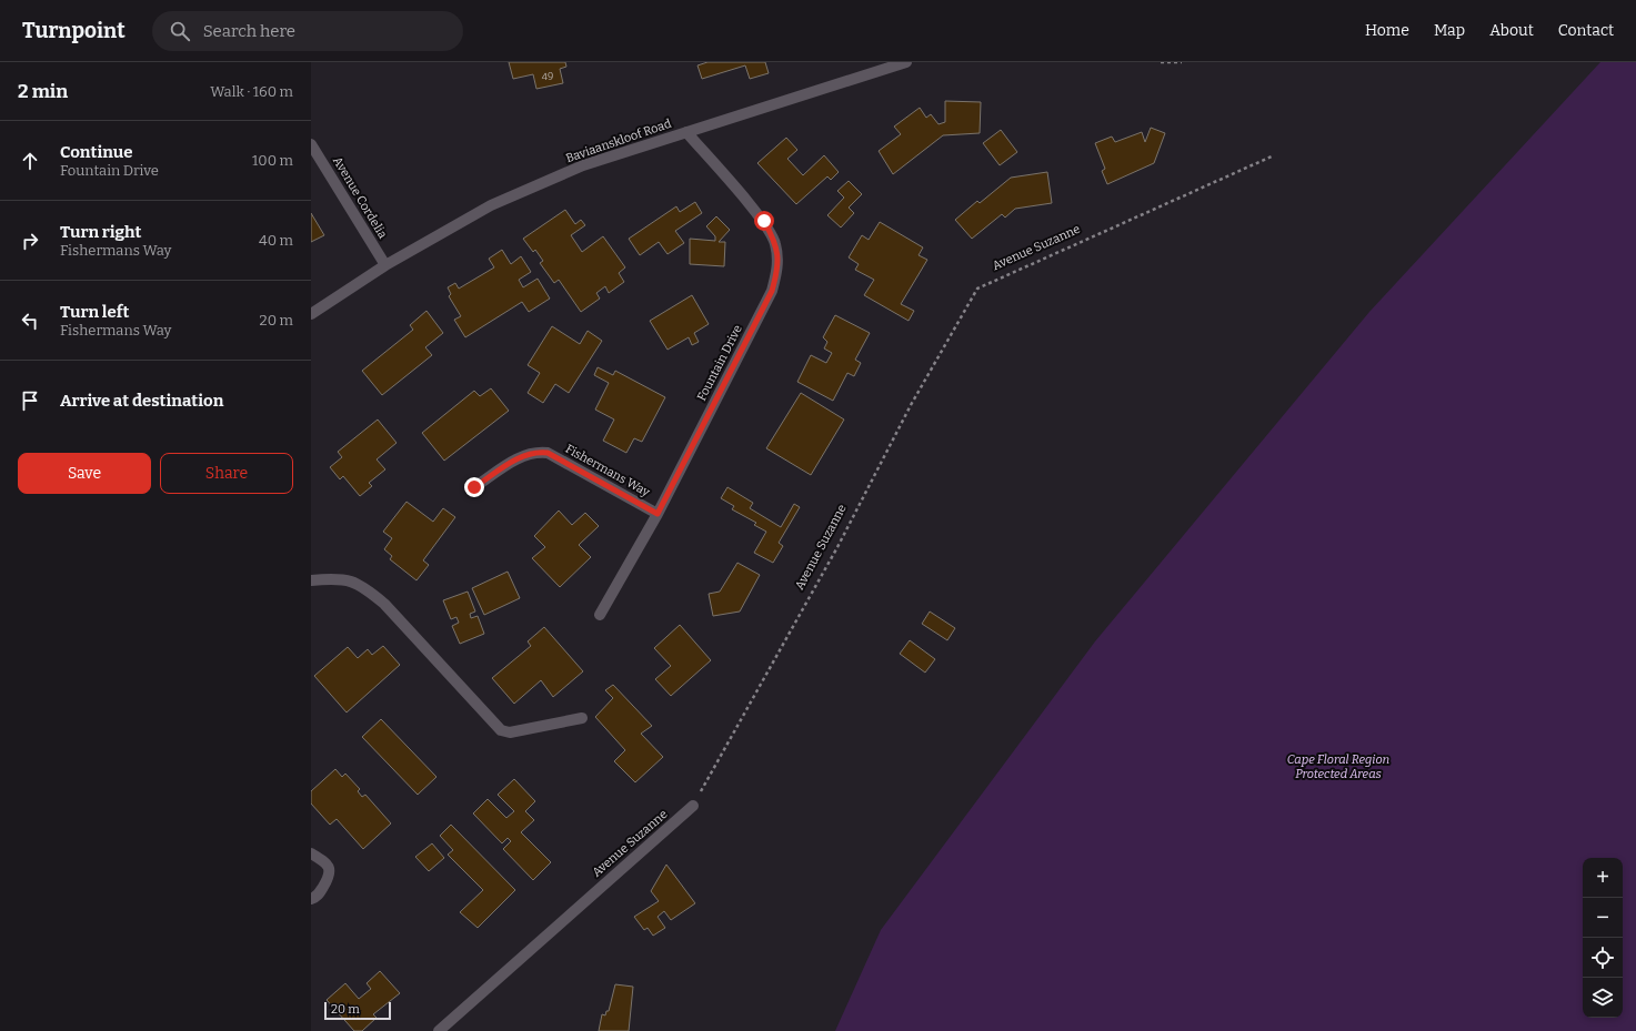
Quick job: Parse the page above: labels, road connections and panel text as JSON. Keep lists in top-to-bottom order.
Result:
{
  "streets": {
    "street": [
      "Baviaanskloof Road",
      "Avenue Cordelia",
      "Avenue Suzanne",
      "Fountain Drive",
      "Fishermans Way"
    ]
  },
  "crossings": [
    ["Baviaanskloof Road", "Avenue Cordelia"],
    ["Baviaanskloof Road", "Fountain Drive"],
    ["Fountain Drive", "Fishermans Way"]
  ],
  "parks": ["Cape Floral Region Protected Areas"],
  "house_numbers": ["49"],
  "scale_bar": "20 m",
  "page": {
    "header": "Turnpoint",
    "search": "Search here",
    "nav": [
      "Home",
      "Map",
      "About",
      "Contact"
    ],
    "heading": ["2 min", "Walk · 160 m"],
    "list": [
      ["Continue", "Fountain Drive", "100 m"],
      ["Turn right", "Fishermans Way", "40 m"],
      ["Turn left", "Fishermans Way", "20 m"],
      "Arrive at destination"
    ],
    "buttons": ["Save", "Share"],
    "map_buttons": ["+", "−"],
    "scale": "20 m"
  }
}
